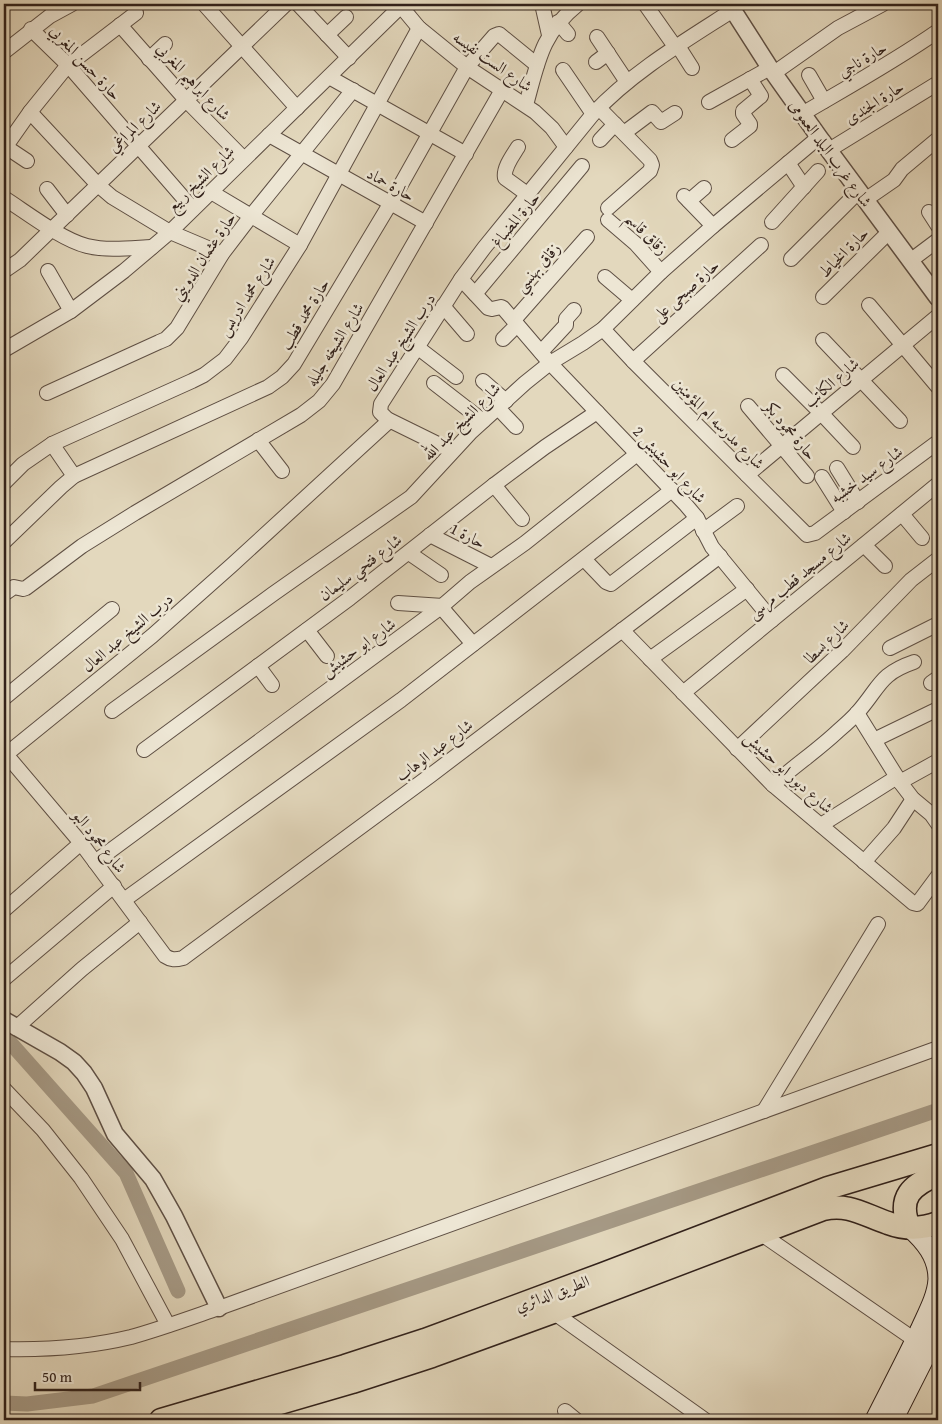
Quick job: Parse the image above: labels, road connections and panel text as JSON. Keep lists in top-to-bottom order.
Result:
{
  "streets": {
    "highway": ["الطريق الدائري"],
    "street": [
      "حارة ناجي",
      "شارع الست نفيسه",
      "حارة حسن المغربي",
      "شارع ابراهيم المغربي",
      "حارة الجندى",
      "شارع المراغي",
      "شارع غرب البلد العمومى",
      "شارع الشيخ ربيع",
      "حارة حماد",
      "حارة المضباغ",
      "زقاق قاسم",
      "حارة الخياط",
      "حارة عثمان الدويني",
      "زقاق بهنسي",
      "حارة صبحى على",
      "شارع محمد ادريس",
      "حارة محمد قطب",
      "درب الشيخ عبد العال",
      "شارع الشيخه جليله",
      "شارع الكاتب",
      "شارع الشيخ عبد الله",
      "شارع مدرسه ام المؤمنين",
      "حارة محمود بكر",
      "شارع ابو حشيش 2",
      "شارع سيد خشبه",
      "حارة 1",
      "شارع فتحي سليمان",
      "شارع مسجد قطب مرسى",
      "شارع بسطا",
      "شارع ابو حشيش",
      "شارع عبد الوهاب",
      "شارع دبور ابو حشيش",
      "شارع محمود البو"
    ]
  },
  "crossings": [
    ["حارة ناجي", "شارع غرب البلد العمومى"],
    ["شارع الست نفيسه", "شارع الشيخ ربيع"],
    ["شارع الست نفيسه", "شارع محمد ادريس"],
    ["شارع الست نفيسه", "حارة محمد قطب"],
    ["شارع الست نفيسه", "درب الشيخ عبد العال"],
    ["شارع الست نفيسه", "شارع الشيخه جليله"],
    ["حارة حسن المغربي", "شارع المراغي"],
    ["حارة حسن المغربي", "شارع الشيخ ربيع"],
    ["شارع ابراهيم المغربي", "شارع المراغي"],
    ["شارع ابراهيم المغربي", "شارع الشيخ ربيع"],
    ["حارة الجندى", "شارع غرب البلد العمومى"],
    ["حارة الجندى", "شارع الشيخ عبد الله"],
    ["شارع غرب البلد العمومى", "حارة الخياط"],
    ["شارع غرب البلد العمومى", "درب الشيخ عبد العال"],
    ["شارع غرب البلد العمومى", "شارع الشيخ عبد الله"],
    ["شارع الشيخ ربيع", "حارة حماد"],
    ["حارة حماد", "حارة عثمان الدويني"],
    ["حارة حماد", "شارع محمد ادريس"],
    ["حارة حماد", "حارة محمد قطب"],
    ["حارة حماد", "شارع الشيخه جليله"],
    ["حارة المضباغ", "شارع ابو حشيش 2"],
    ["زقاق قاسم", "شارع الشيخ عبد الله"],
    ["زقاق بهنسي", "شارع ابو حشيش 2"],
    ["حارة صبحى على", "شارع مدرسه ام المؤمنين"],
    ["درب الشيخ عبد العال", "شارع محمود البو"],
    ["شارع الكاتب", "شارع مدرسه ام المؤمنين"],
    ["شارع الكاتب", "حارة محمود بكر"],
    ["شارع الشيخ عبد الله", "شارع مدرسه ام المؤمنين"],
    ["شارع الشيخ عبد الله", "شارع ابو حشيش 2"],
    ["شارع مدرسه ام المؤمنين", "شارع سيد خشبه"],
    ["شارع ابو حشيش 2", "شارع فتحي سليمان"],
    ["شارع ابو حشيش 2", "شارع مسجد قطب مرسى"],
    ["شارع ابو حشيش 2", "شارع ابو حشيش"],
    ["شارع ابو حشيش 2", "شارع عبد الوهاب"],
    ["حارة 1", "شارع فتحي سليمان"],
    ["حارة 1", "شارع ابو حشيش"],
    ["شارع مسجد قطب مرسى", "شارع دبور ابو حشيش"],
    ["شارع بسطا", "شارع دبور ابو حشيش"],
    ["شارع ابو حشيش", "شارع محمود البو"],
    ["شارع عبد الوهاب", "شارع دبور ابو حشيش"],
    ["شارع عبد الوهاب", "شارع محمود البو"]
  ],
  "scale_bar": "50 m"
}
